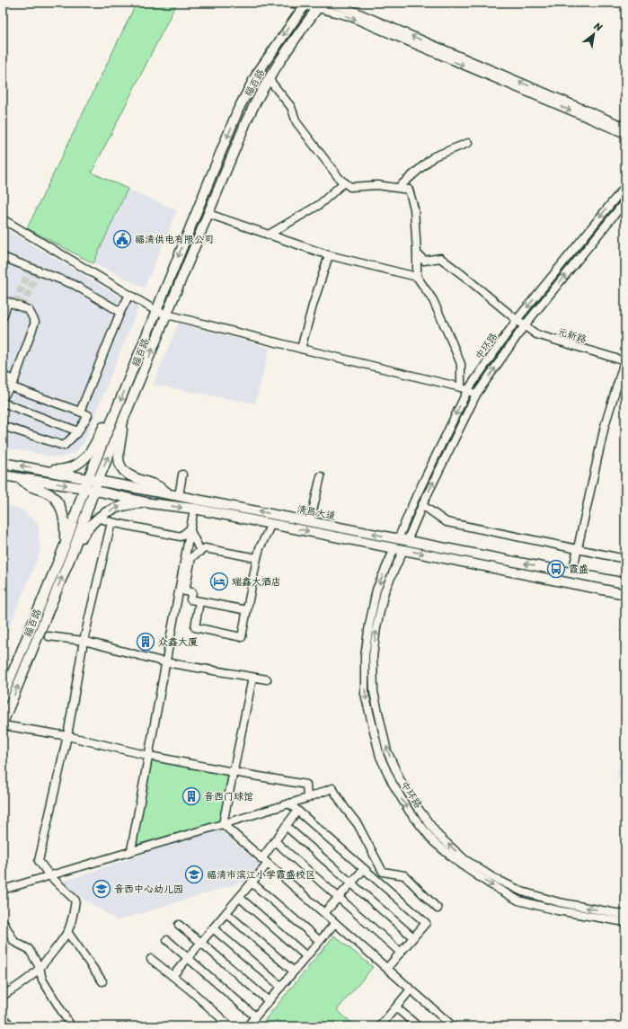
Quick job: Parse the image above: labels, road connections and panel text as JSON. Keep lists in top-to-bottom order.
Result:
{
  "streets": {
    "main road": ["福百路", "清昌大道"],
    "street": ["元新路", "中环路"]
  },
  "crossings": [
    ["福百路", "清昌大道"],
    ["元新路", "中环路"],
    ["中环路", "清昌大道"]
  ],
  "places": {
    "public building": ["福清供电有限公司"],
    "bus stop": ["霞盛"],
    "hotel": ["瑞鑫大酒店"],
    "building": ["众鑫大厦", "音西门球馆"],
    "school or university": ["福清市滨江小学霞盛校区", "音西中心幼儿园"]
  },
  "north": "top right"
}
